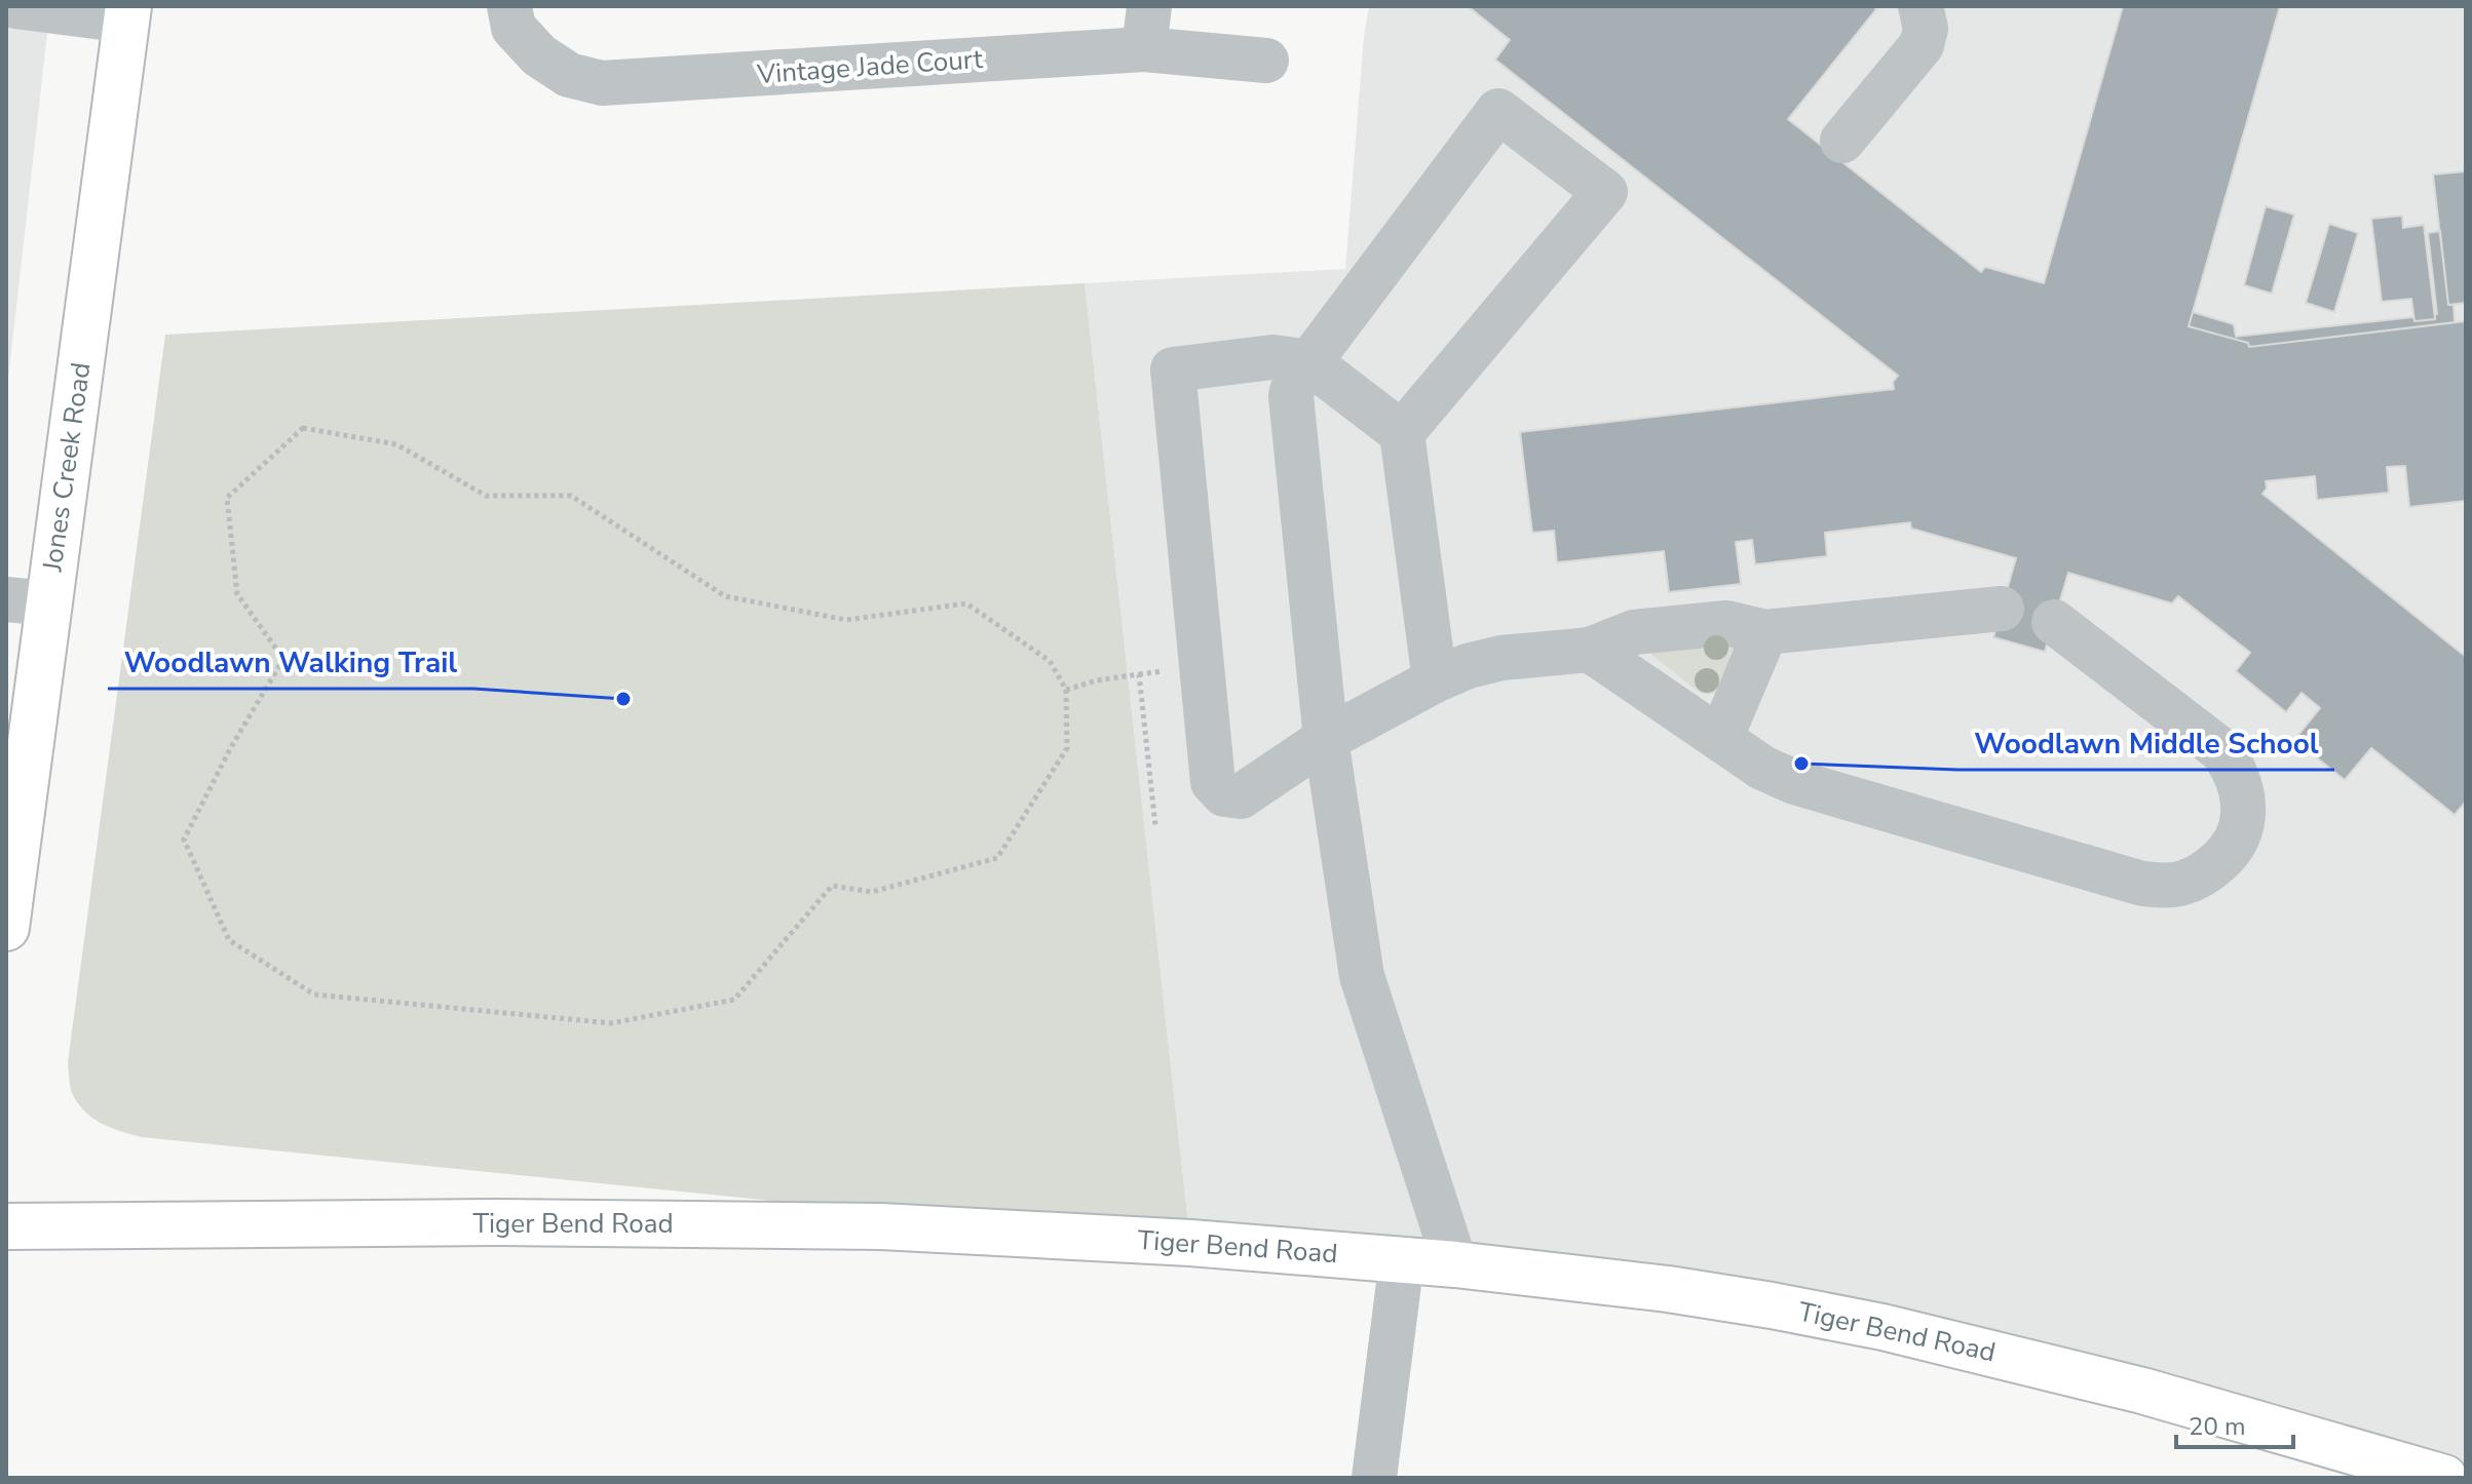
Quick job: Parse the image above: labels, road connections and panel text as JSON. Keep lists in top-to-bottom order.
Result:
{
  "streets": {
    "main road": ["Jones Creek Road", "Tiger Bend Road"],
    "street": ["Vintage Jade Court"]
  },
  "places": ["Woodlawn Walking Trail", "Woodlawn Middle School"],
  "scale_bar": "20 m"
}
